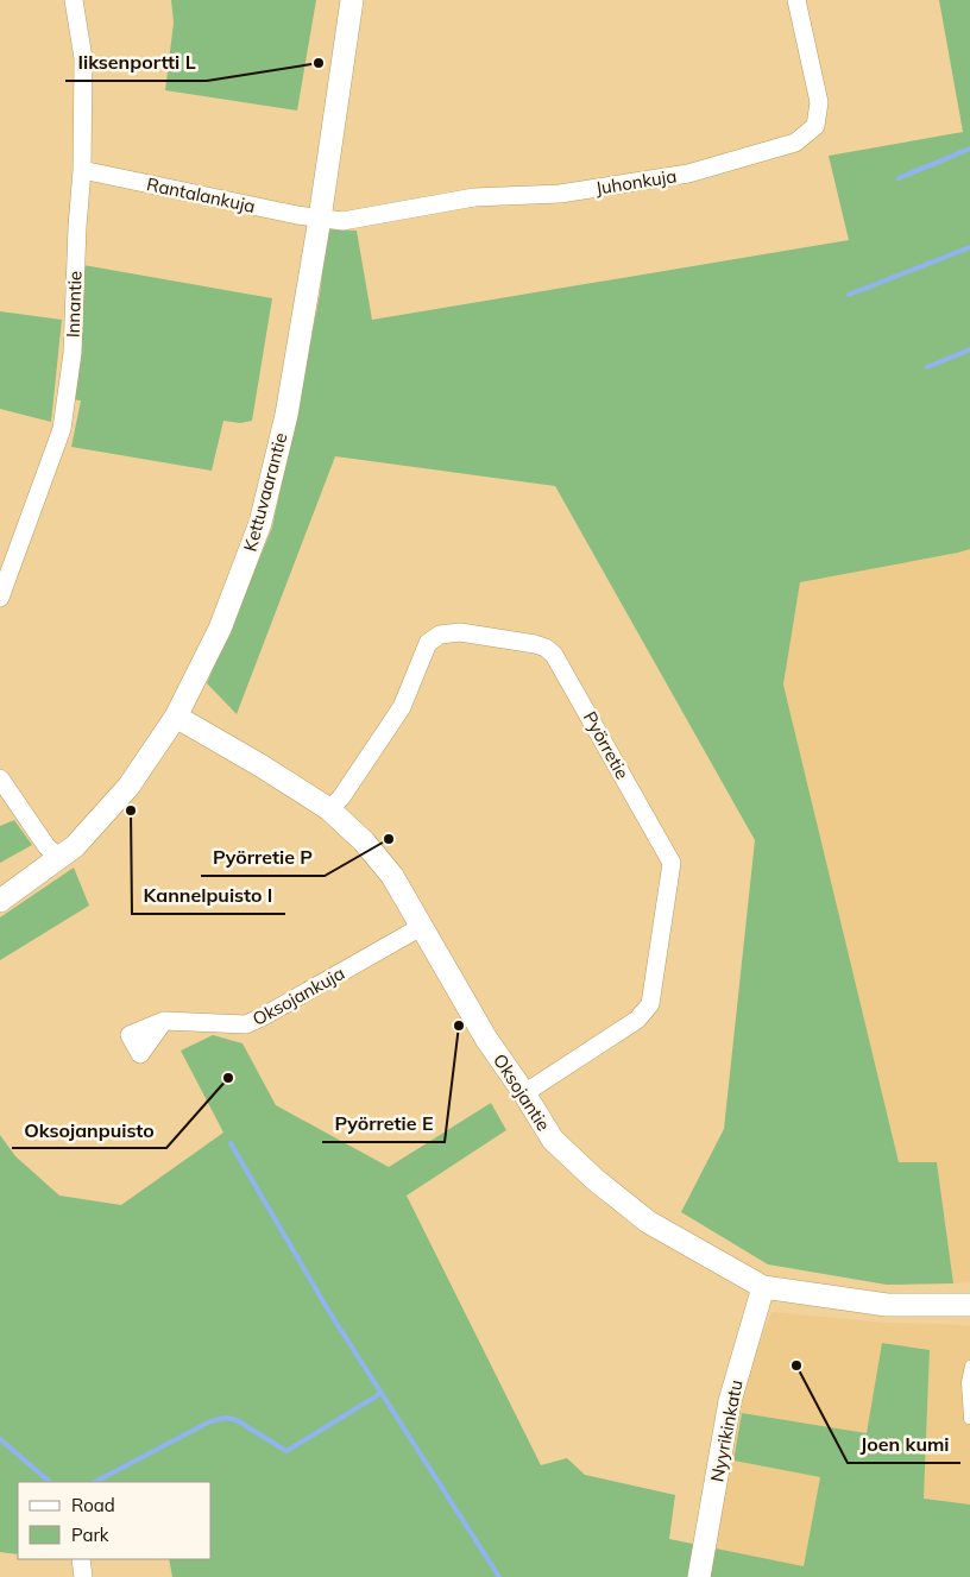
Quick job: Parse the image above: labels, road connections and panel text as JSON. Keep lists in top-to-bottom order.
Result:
{
  "streets": {
    "street": [
      "Juhonkuja",
      "Rantalankuja",
      "Innantie",
      "Kettuvaarantie",
      "Pyörretie",
      "Oksojankuja",
      "Oksojantie",
      "Nyyrikinkatu"
    ]
  },
  "crossings": [
    ["Juhonkuja", "Rantalankuja"],
    ["Juhonkuja", "Kettuvaarantie"],
    ["Rantalankuja", "Innantie"],
    ["Rantalankuja", "Kettuvaarantie"],
    ["Kettuvaarantie", "Oksojantie"],
    ["Pyörretie", "Oksojantie"],
    ["Oksojankuja", "Oksojantie"],
    ["Oksojantie", "Nyyrikinkatu"]
  ],
  "places": [
    "Iiksenportti L",
    "Kannelpuisto I",
    "Pyörretie P",
    "Pyörretie E",
    "Oksojanpuisto",
    "Joen kumi"
  ],
  "legend": ["Road", "Park"]
}
